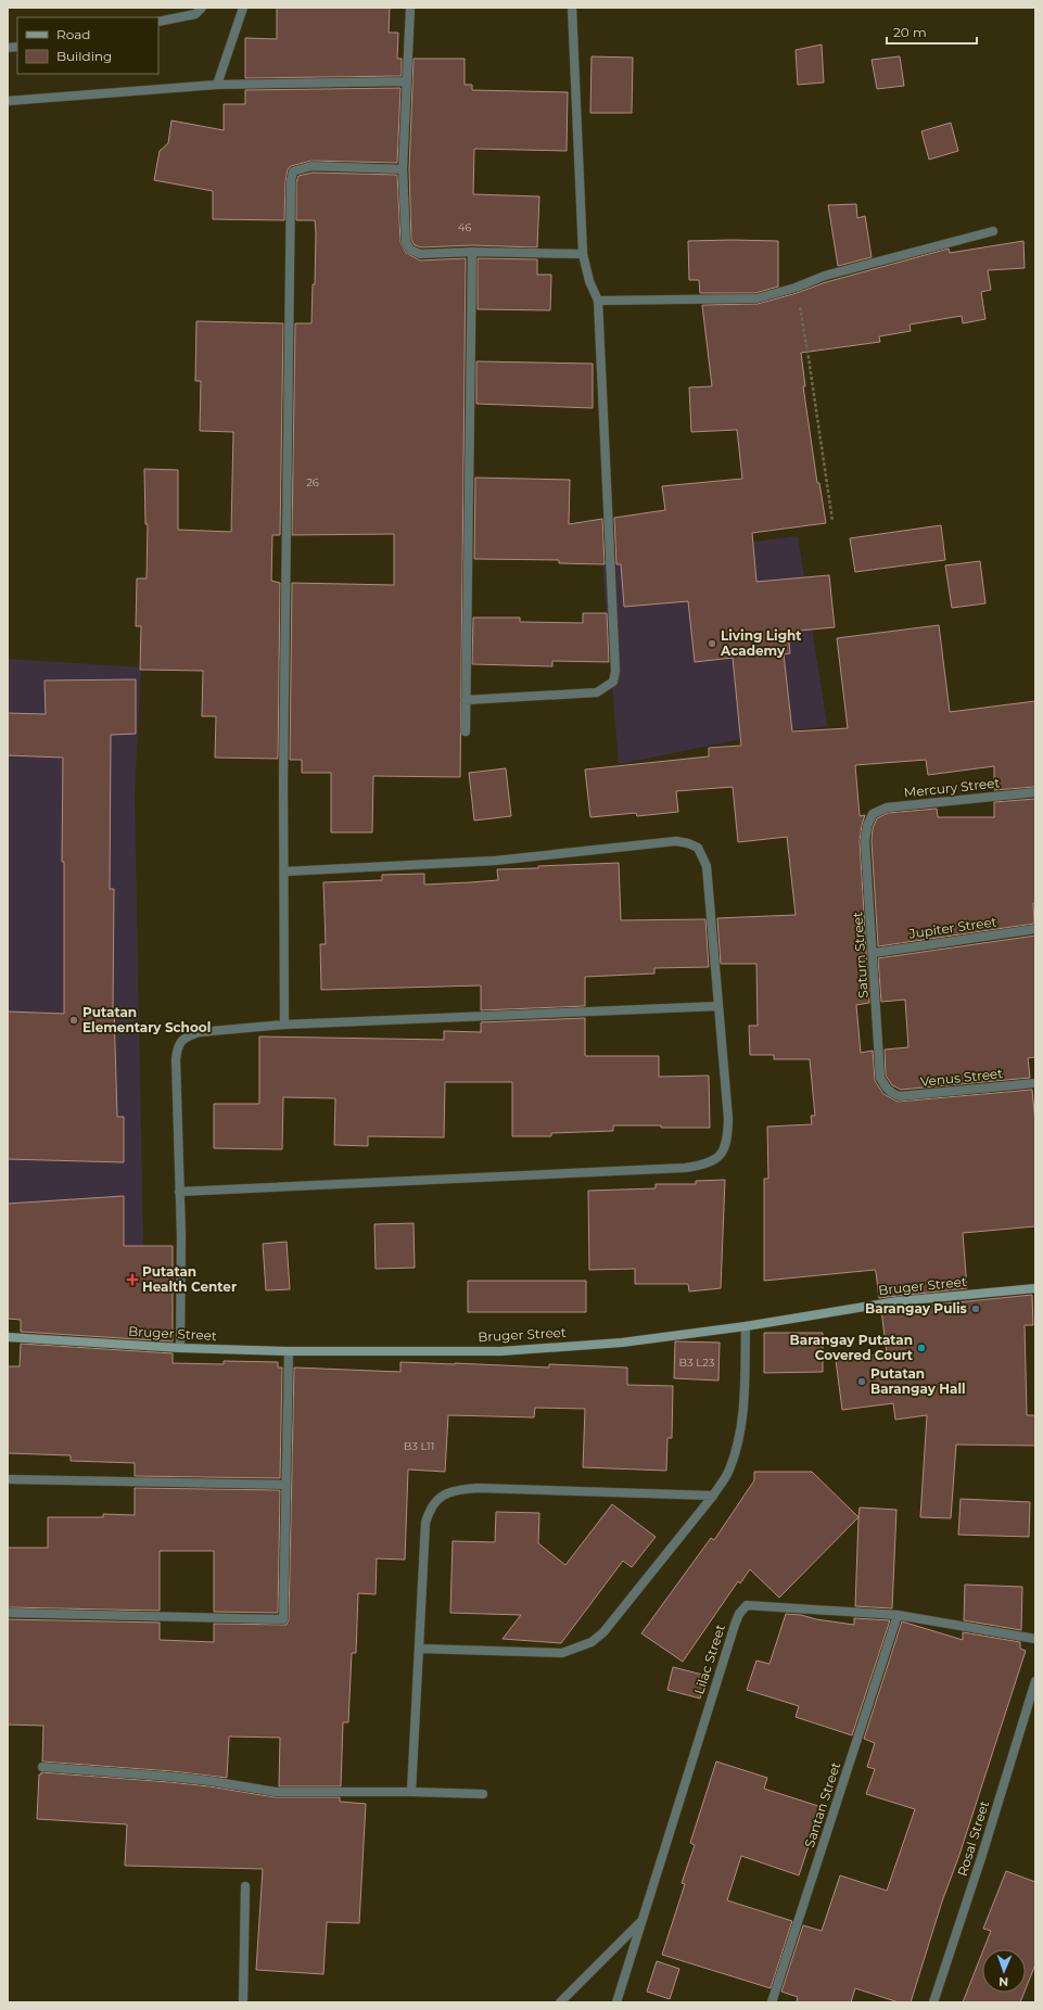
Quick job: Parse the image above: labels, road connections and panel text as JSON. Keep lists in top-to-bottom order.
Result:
{
  "streets": {
    "street": [
      "Mercury Street",
      "Jupiter Street",
      "Saturn Street",
      "Venus Street",
      "Bruger Street",
      "Lilac Street",
      "Santan Street",
      "Rosal Street"
    ]
  },
  "crossings": [
    ["Mercury Street", "Saturn Street"],
    ["Jupiter Street", "Saturn Street"],
    ["Saturn Street", "Venus Street"],
    ["Lilac Street", "Santan Street"]
  ],
  "places": {
    "other": [
      "Living Light Academy",
      "Putatan Elementary School",
      "Barangay Pulis",
      "Barangay Putatan Covered Court",
      "Putatan Barangay Hall"
    ],
    "health": ["Putatan Health Center"]
  },
  "house_numbers": [
    "46",
    "26",
    "B3 L23",
    "B3 L11"
  ],
  "legend": ["Road", "Building"],
  "scale_bar": "20 m",
  "north": "bottom"
}
